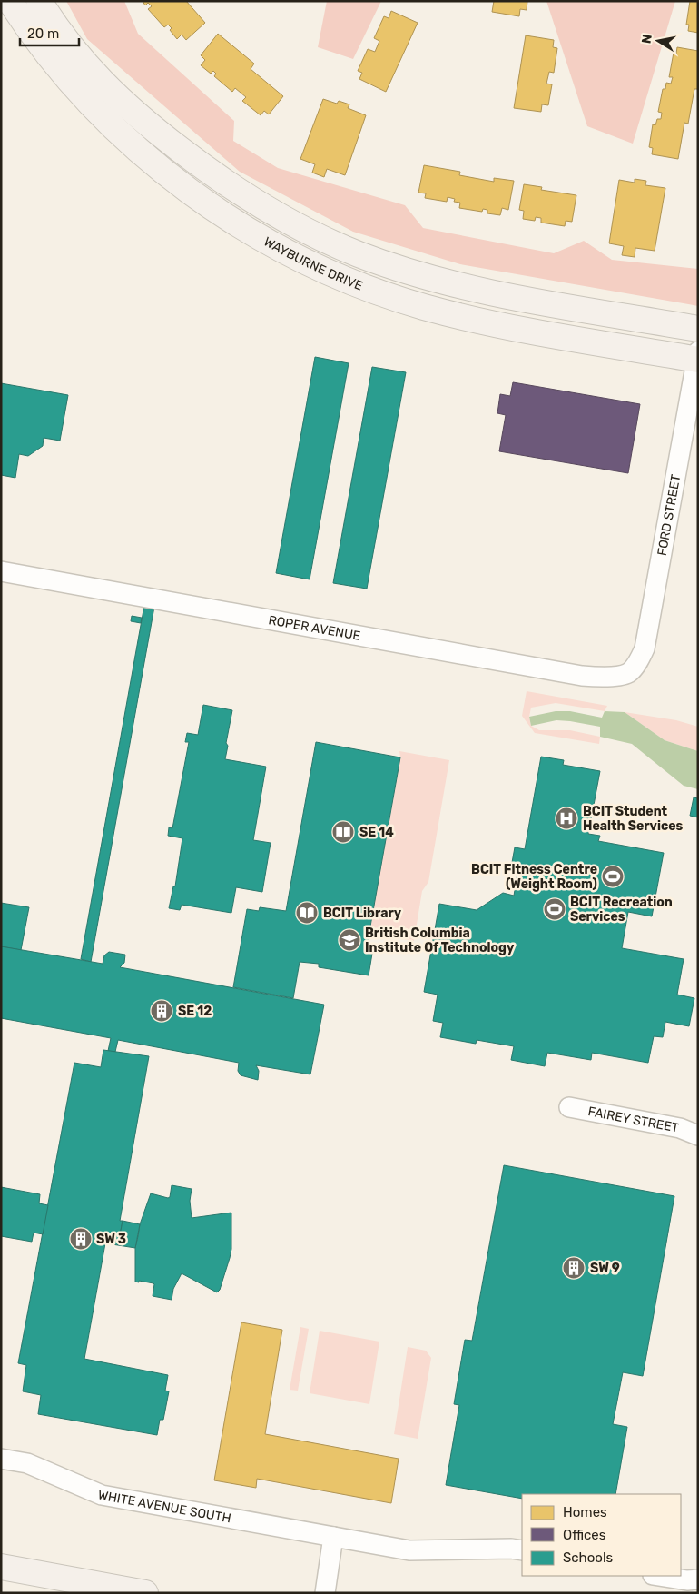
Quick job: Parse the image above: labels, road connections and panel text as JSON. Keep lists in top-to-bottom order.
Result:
{
  "streets": {
    "street": [
      "WAYBURNE DRIVE",
      "FORD STREET",
      "ROPER AVENUE",
      "FAIREY STREET",
      "WHITE AVENUE SOUTH"
    ]
  },
  "crossings": [
    ["WAYBURNE DRIVE", "FORD STREET"],
    ["FORD STREET", "ROPER AVENUE"]
  ],
  "places": {
    "hospital": ["BCIT Student Health Services"],
    "library": ["SE 14", "BCIT Library"],
    "sports": ["BCIT Fitness Centre (Weight Room)", "BCIT Recreation Services"],
    "school or university": ["British Columbia Institute Of Technology"],
    "building": ["SE 12", "SW 3", "SW 9"]
  },
  "legend": ["Homes", "Offices", "Schools"],
  "scale_bar": "20 m",
  "north": "left"
}
